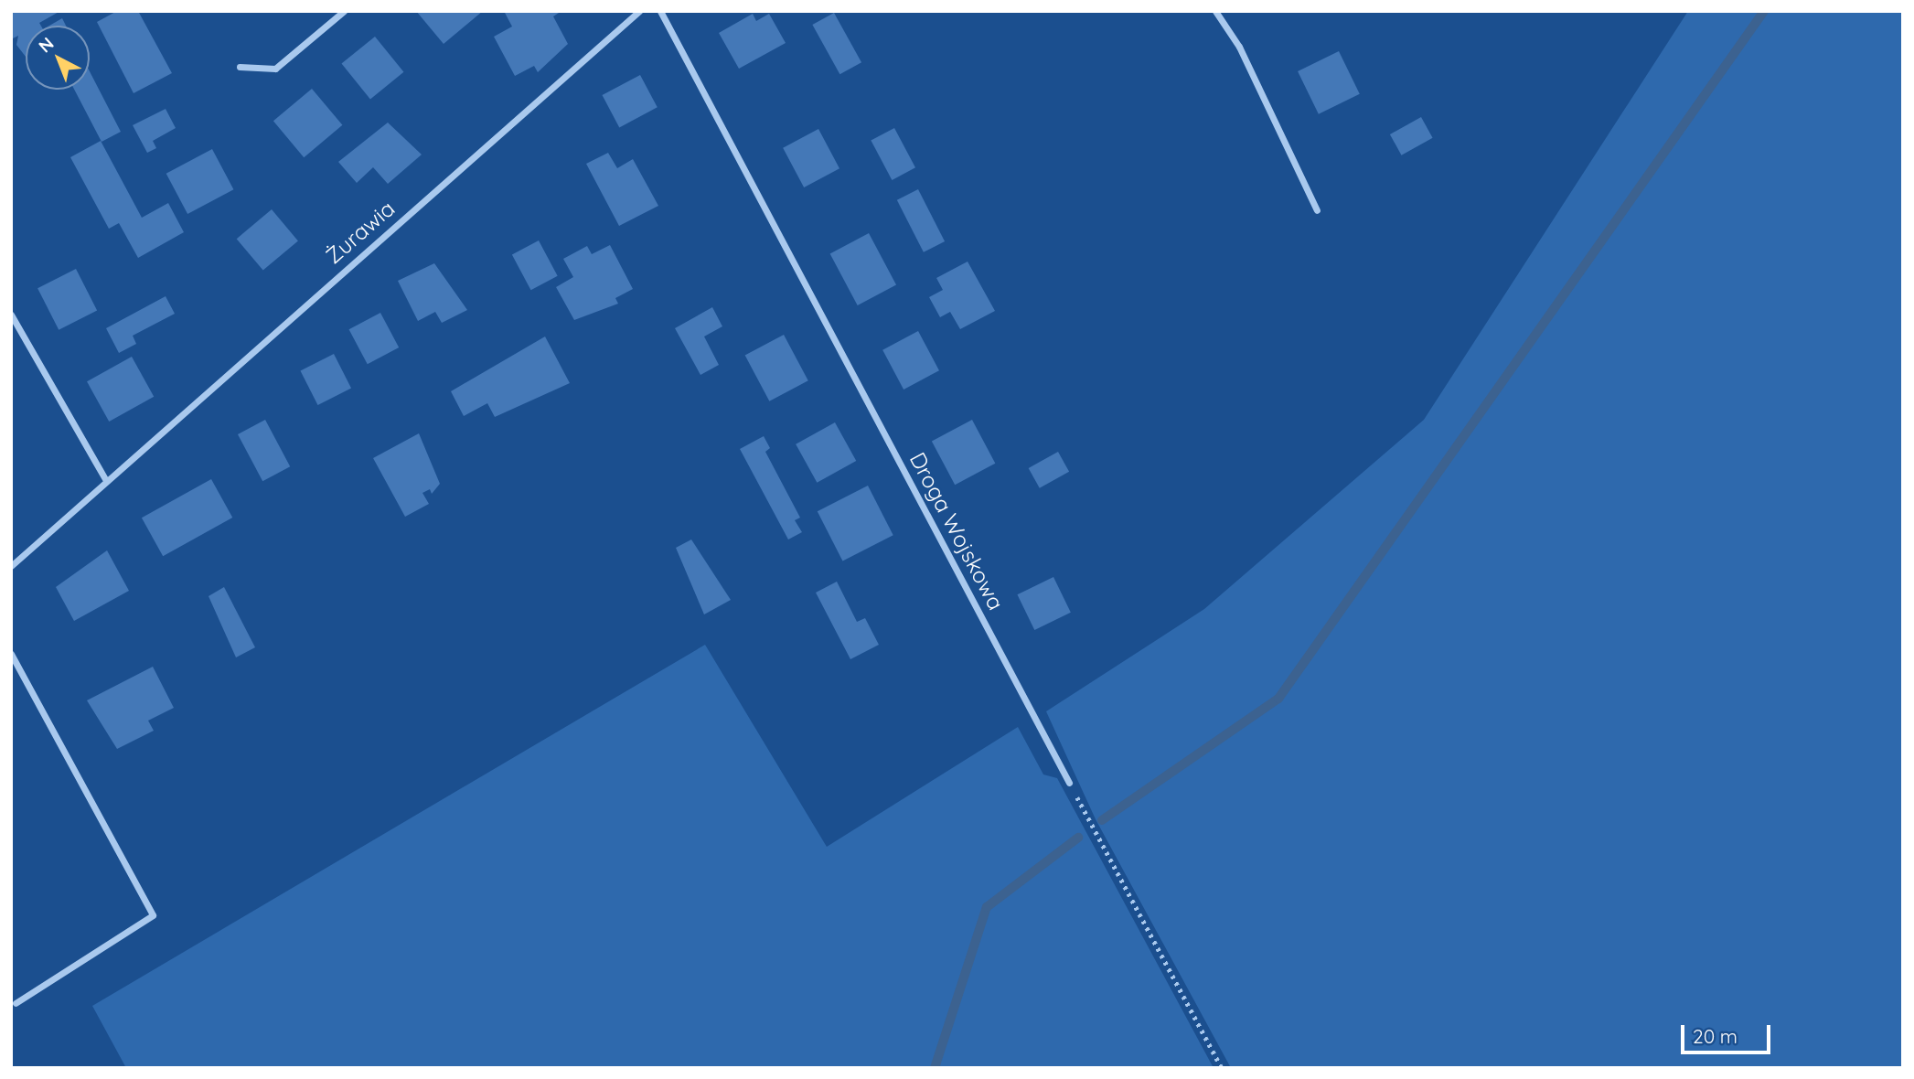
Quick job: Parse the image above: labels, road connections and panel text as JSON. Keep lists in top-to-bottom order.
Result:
{
  "streets": {
    "street": ["Żurawia", "Droga Wojskowa"]
  },
  "scale_bar": "20 m",
  "north": "top left"
}
